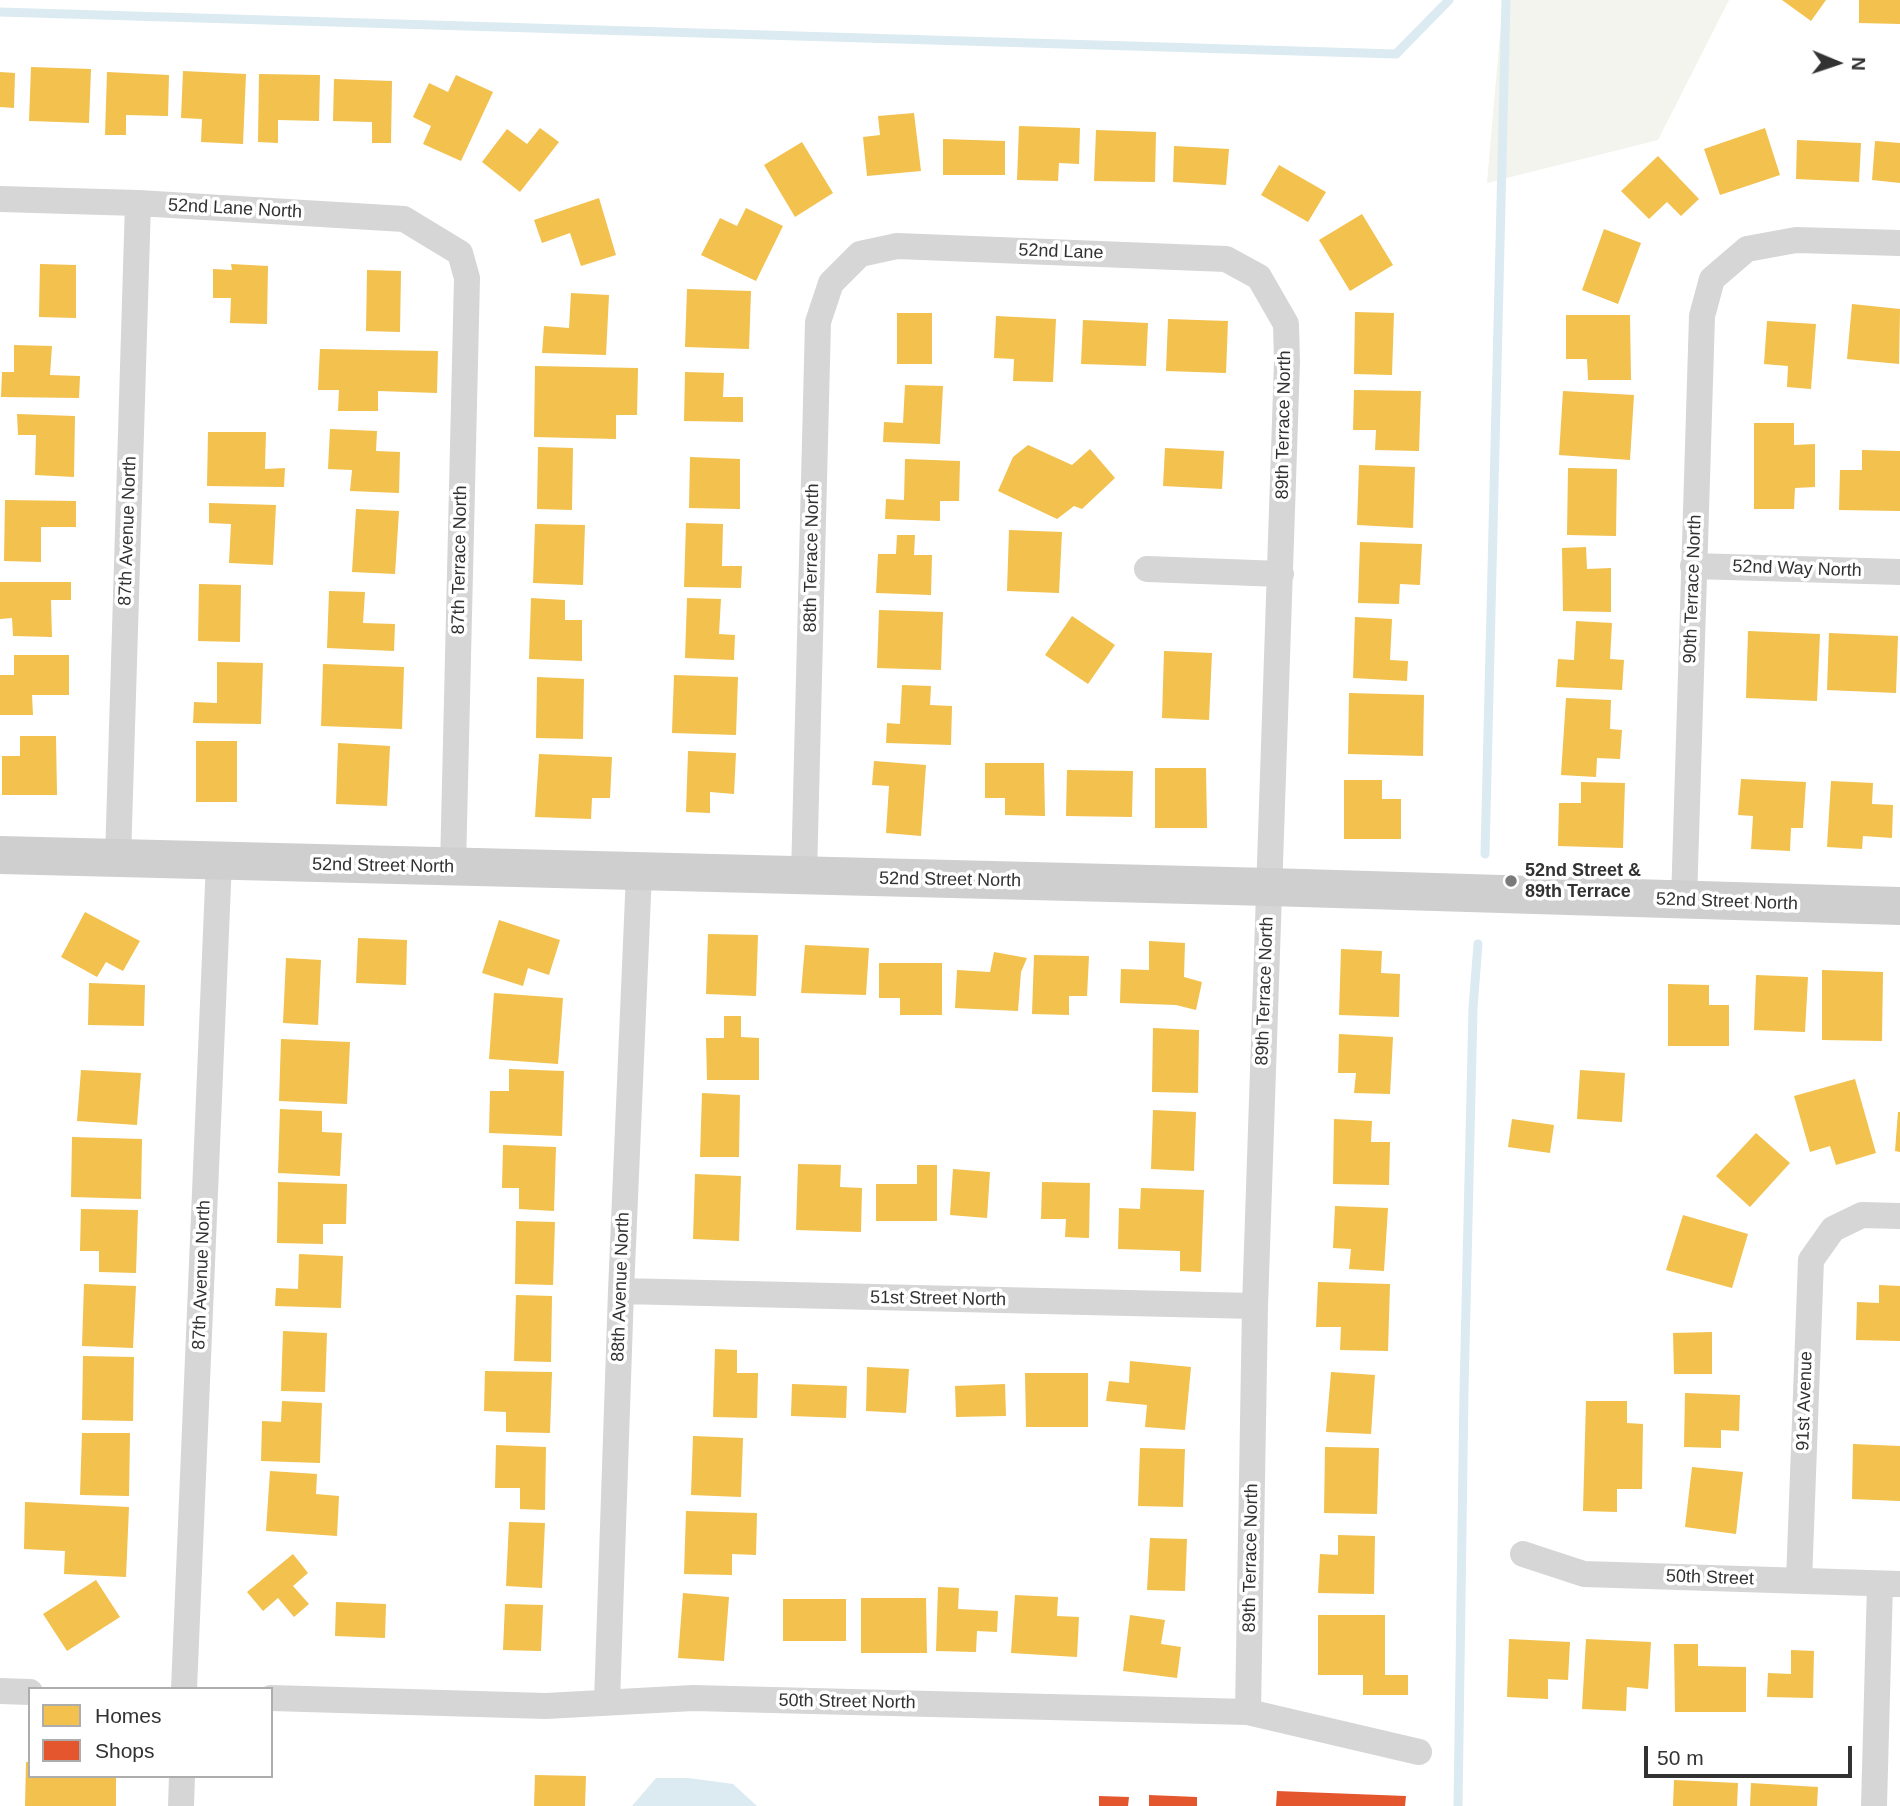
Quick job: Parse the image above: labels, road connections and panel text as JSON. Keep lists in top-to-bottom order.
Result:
{
  "streets": {
    "street": [
      "52nd Lane North",
      "52nd Lane",
      "89th Terrace North",
      "87th Avenue North",
      "88th Terrace North",
      "87th Terrace North",
      "52nd Way North",
      "90th Terrace North",
      "52nd Street North",
      "88th Avenue North",
      "51st Street North",
      "91st Avenue",
      "50th Street",
      "50th Street North"
    ]
  },
  "crossings": [
    ["52nd Lane North", "87th Avenue North"],
    ["52nd Lane North", "87th Terrace North"],
    ["52nd Lane", "89th Terrace North"],
    ["52nd Lane", "88th Terrace North"],
    ["89th Terrace North", "52nd Street North"],
    ["89th Terrace North", "51st Street North"],
    ["89th Terrace North", "50th Street North"],
    ["87th Avenue North", "52nd Street North"],
    ["88th Terrace North", "52nd Street North"],
    ["87th Terrace North", "52nd Street North"],
    ["52nd Way North", "90th Terrace North"],
    ["90th Terrace North", "52nd Street North"],
    ["52nd Street North", "88th Avenue North"],
    ["88th Avenue North", "51st Street North"],
    ["88th Avenue North", "50th Street North"],
    ["91st Avenue", "50th Street"]
  ],
  "places": ["52nd Street & 89th Terrace"],
  "legend": ["Homes", "Shops"],
  "scale_bar": "50 m",
  "north": "right"
}
